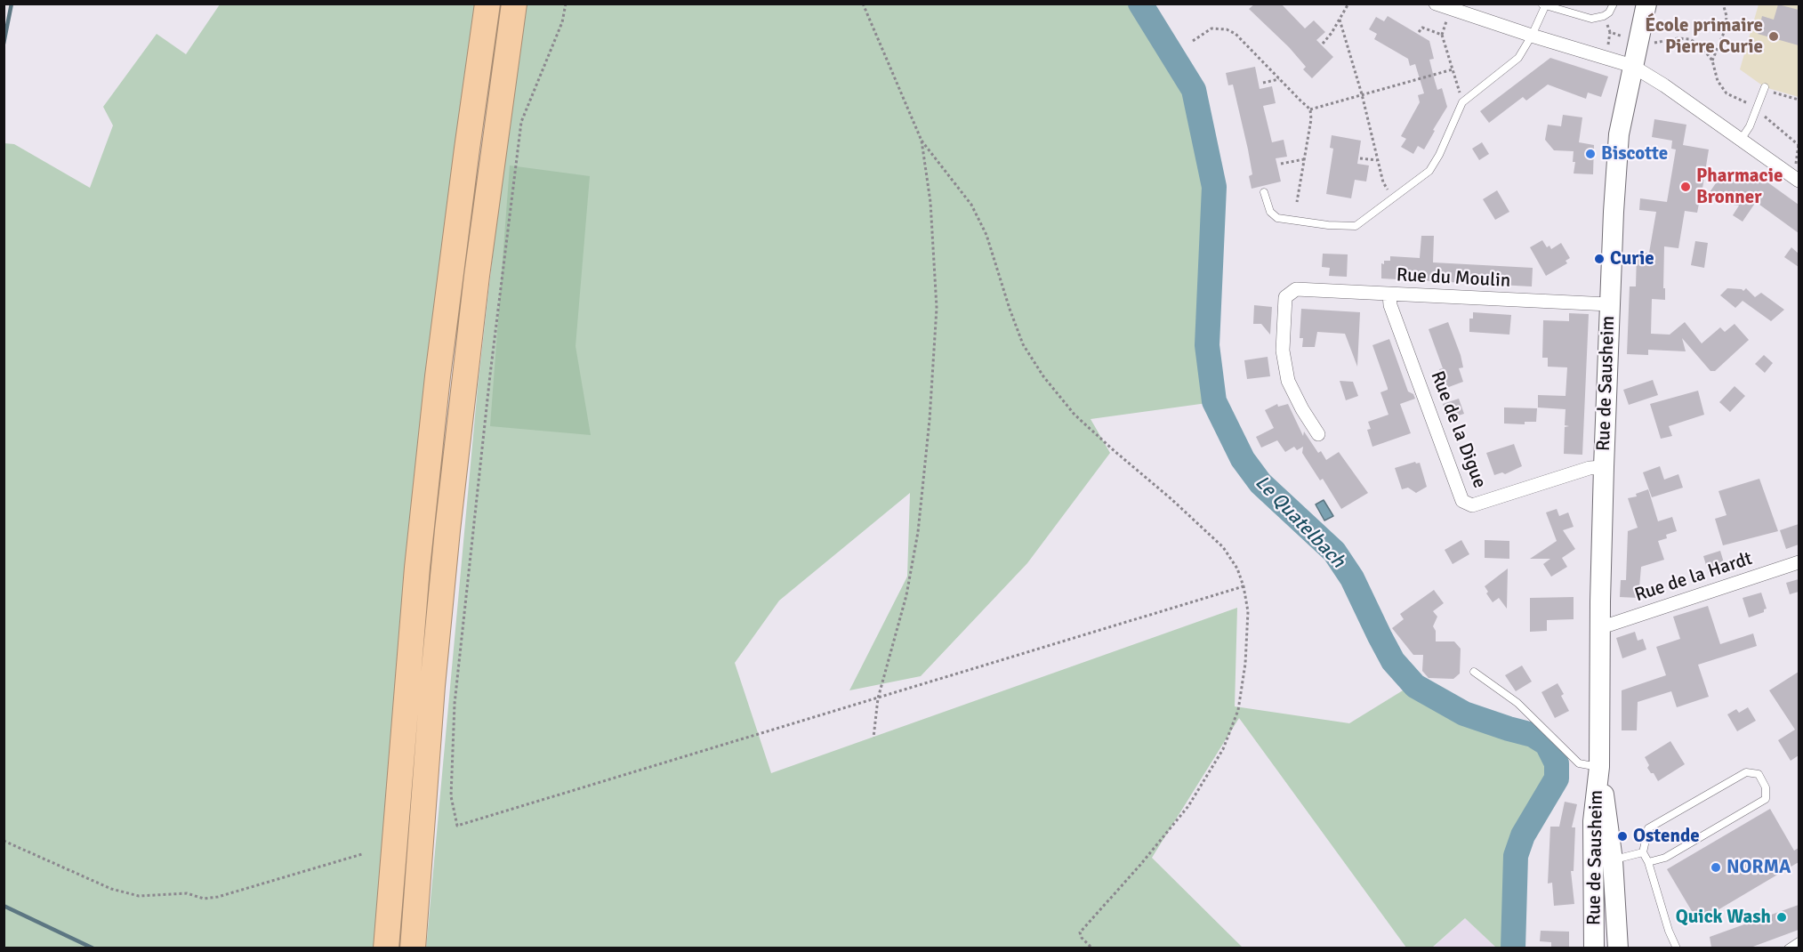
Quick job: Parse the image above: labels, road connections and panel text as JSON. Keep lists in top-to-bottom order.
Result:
{
  "streets": {
    "main road": ["Rue de Sausheim"],
    "street": ["Rue du Moulin", "Rue de la Digue", "Rue de la Hardt"]
  },
  "crossings": [
    ["Rue du Moulin", "Rue de Sausheim"],
    ["Rue du Moulin", "Rue de la Digue"],
    ["Rue de Sausheim", "Rue de la Digue"],
    ["Rue de Sausheim", "Rue de la Hardt"]
  ],
  "water": ["Le Quatelbach"],
  "places": [
    "École primaire Pierre Curie",
    "Biscotte",
    "Pharmacie Bronner",
    "Curie",
    "Ostende",
    "NORMA",
    "Quick Wash"
  ]
}
